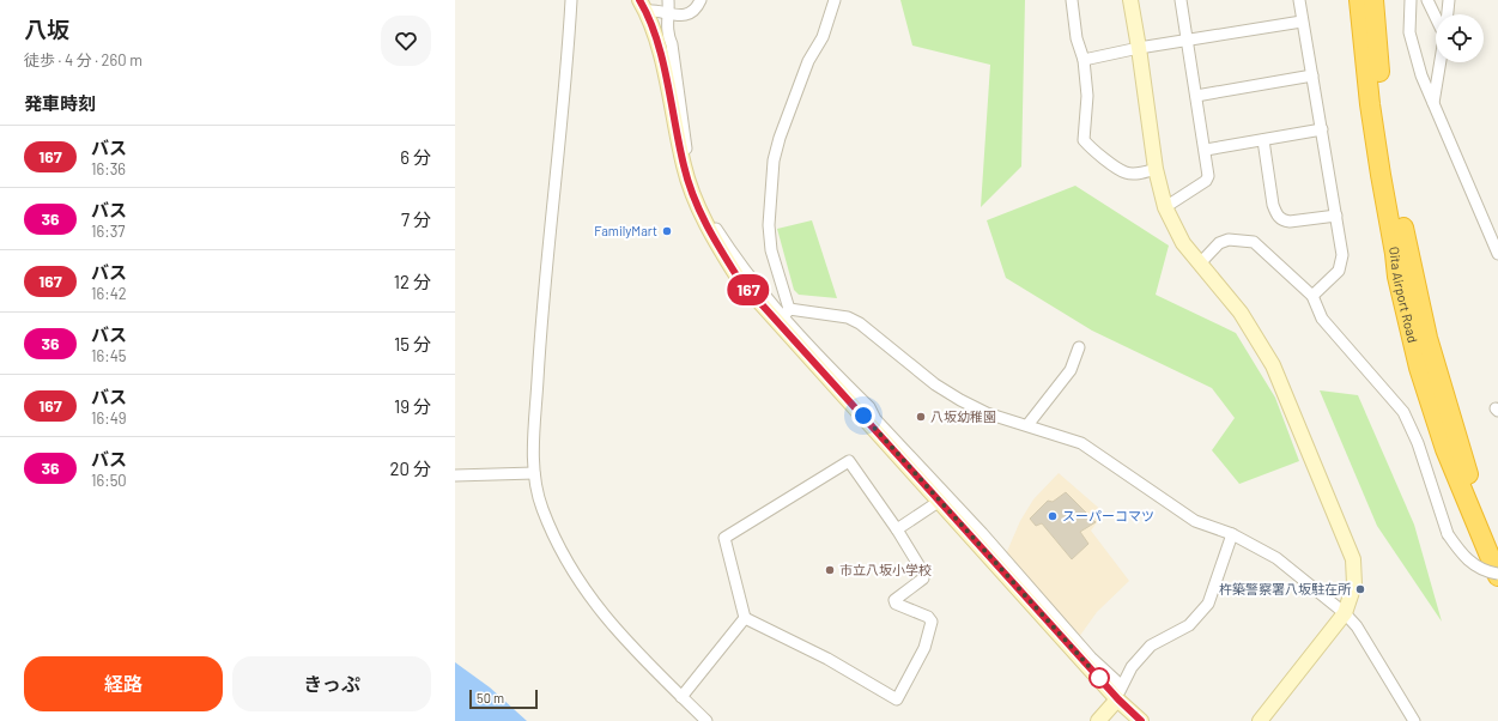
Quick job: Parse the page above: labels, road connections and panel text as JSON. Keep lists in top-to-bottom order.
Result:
{
  "streets": {
    "highway": ["Oita Airport Road"]
  },
  "places": [
    "FamilyMart",
    "八坂幼稚園",
    "スーパーコマツ",
    "市立八坂小学校",
    "杵築警察署八坂駐在所"
  ],
  "lines": ["bus line 167"],
  "scale_bar": "50 m",
  "page": {
    "heading": [
      ["八坂", "徒歩 · 4 分 · 260 m"],
      "発車時刻"
    ],
    "on_map": "167",
    "list": [
      {
        "mark": "167",
        "name": "バス",
        "note": "16:36",
        "value": "6 分"
      },
      {
        "mark": "36",
        "name": "バス",
        "note": "16:37",
        "value": "7 分"
      },
      {
        "mark": "167",
        "name": "バス",
        "note": "16:42",
        "value": "12 分"
      },
      {
        "mark": "36",
        "name": "バス",
        "note": "16:45",
        "value": "15 分"
      },
      {
        "mark": "167",
        "name": "バス",
        "note": "16:49",
        "value": "19 分"
      },
      {
        "mark": "36",
        "name": "バス",
        "note": "16:50",
        "value": "20 分"
      }
    ],
    "buttons": ["経路", "きっぷ"],
    "scale": "50 m"
  }
}
